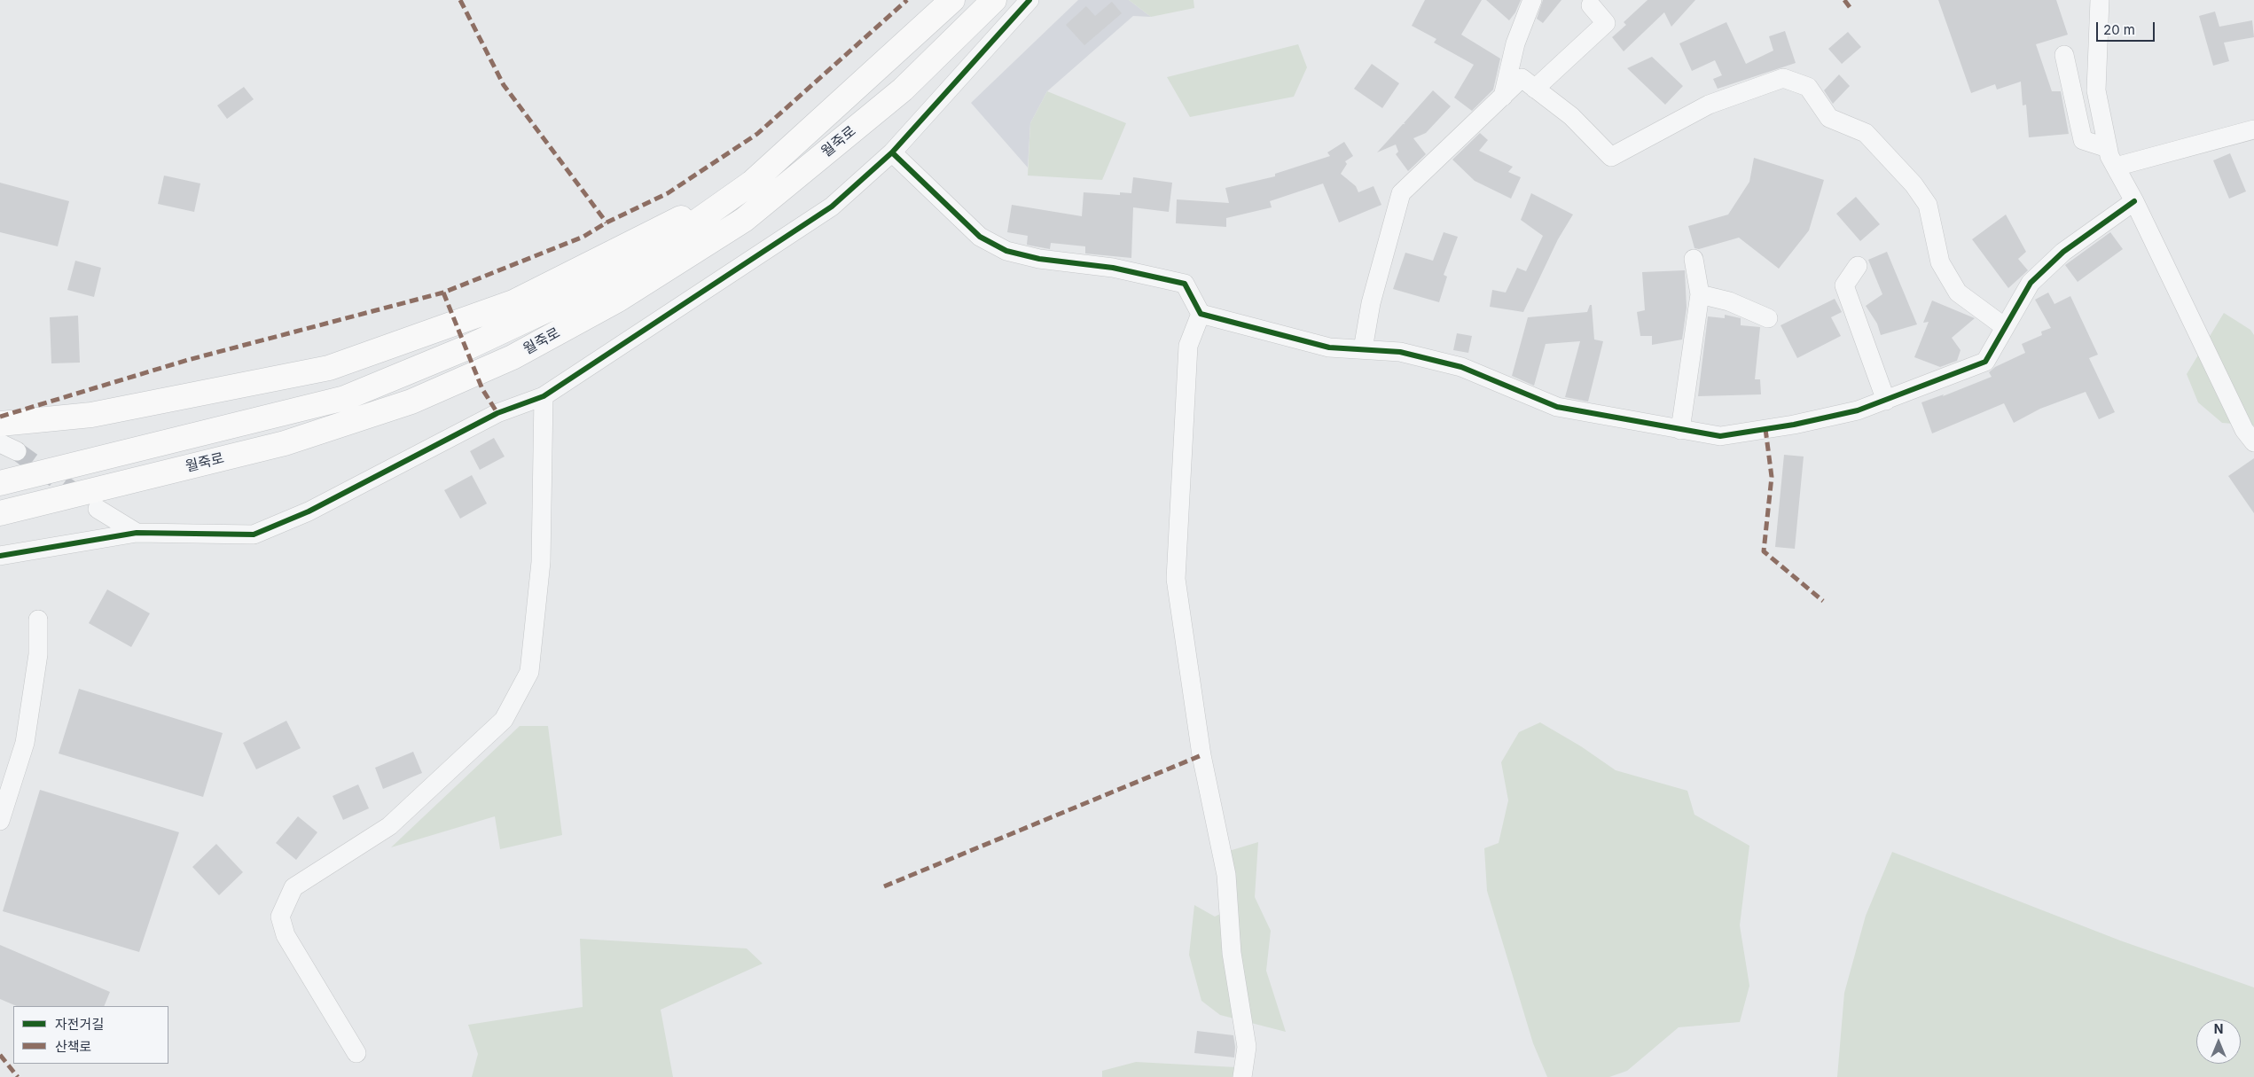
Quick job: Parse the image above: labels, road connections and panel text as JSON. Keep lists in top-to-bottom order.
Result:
{
  "streets": {
    "main road": ["월죽로"]
  },
  "legend": ["자전거길", "산책로"],
  "scale_bar": "20 m",
  "north": "top"
}
